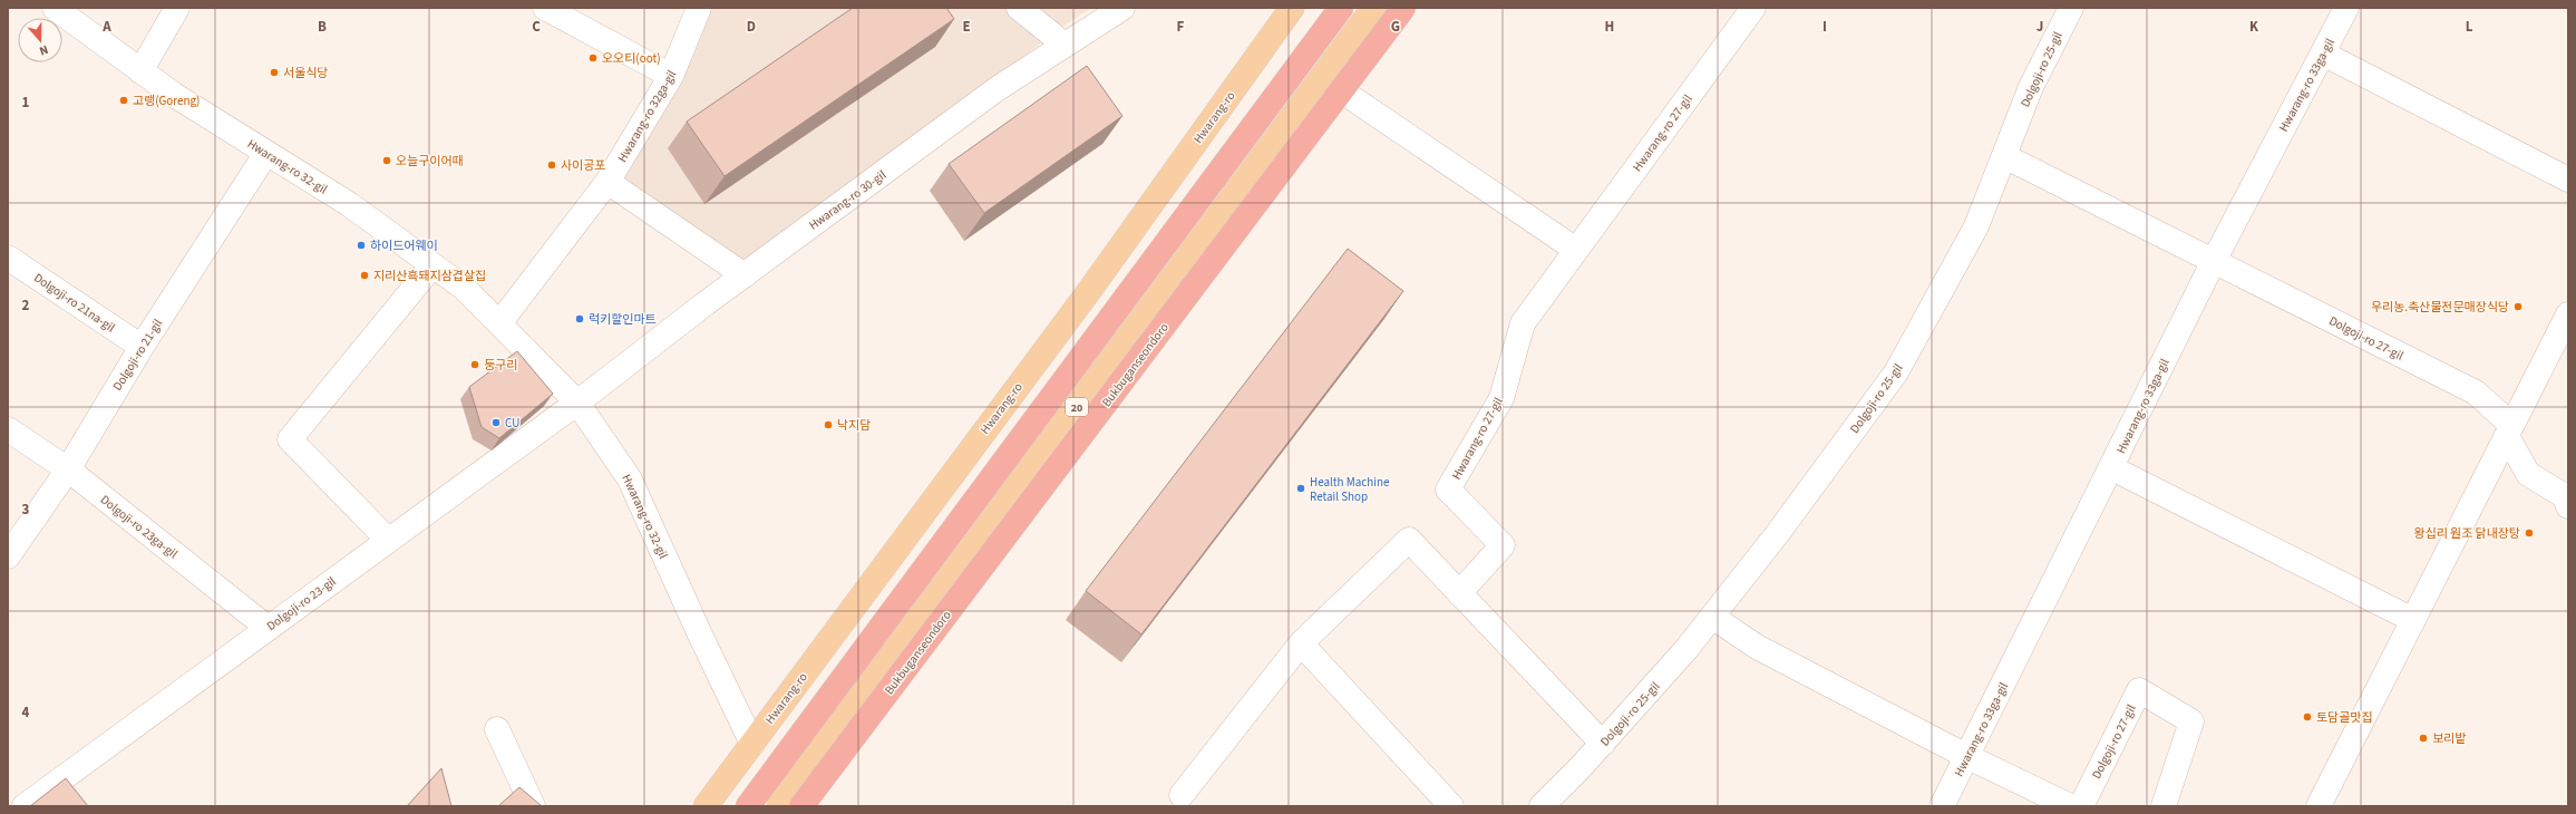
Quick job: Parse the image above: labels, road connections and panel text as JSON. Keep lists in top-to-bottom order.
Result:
{
  "streets": {
    "highway": ["Bukbuganseondoro"],
    "main road": ["Hwarang-ro", "20"],
    "street": [
      "Dolgoji-ro 25-gil",
      "Hwarang-ro 33ga-gil",
      "Hwarang-ro 32ga-gil",
      "Hwarang-ro 27-gil",
      "Hwarang-ro 32-gil",
      "Hwarang-ro 30-gil",
      "Dolgoji-ro 21na-gil",
      "Dolgoji-ro 27-gil",
      "Dolgoji-ro 21-gil",
      "Dolgoji-ro 23ga-gil",
      "Dolgoji-ro 23-gil"
    ]
  },
  "crossings": [
    ["Hwarang-ro 33ga-gil", "Dolgoji-ro 27-gil"],
    ["Hwarang-ro 32ga-gil", "Hwarang-ro 32-gil"],
    ["Hwarang-ro", "Hwarang-ro 32-gil"],
    ["Hwarang-ro 32-gil", "Hwarang-ro 30-gil"],
    ["Hwarang-ro 32-gil", "Dolgoji-ro 21-gil"],
    ["Hwarang-ro 32-gil", "Dolgoji-ro 23-gil"],
    ["Hwarang-ro 30-gil", "Dolgoji-ro 23-gil"],
    ["Dolgoji-ro 21na-gil", "Dolgoji-ro 21-gil"],
    ["Dolgoji-ro 21-gil", "Dolgoji-ro 23ga-gil"],
    ["Dolgoji-ro 23ga-gil", "Dolgoji-ro 23-gil"]
  ],
  "places": [
    "오오티(oot)",
    "서울식당",
    "고랭(Goreng)",
    "오늘구이어때",
    "사이공포",
    "하이드어웨이",
    "지리산흑돼지삼겹살집",
    "우리농.축산물전문매장식당",
    "럭키할인마트",
    "둥구리",
    "CU",
    "낙지담",
    "Health Machine Retail Shop",
    "왕십리 원조 닭내장탕",
    "토담골맛집",
    "보리밭"
  ],
  "north": "bottom",
  "grid": {
    "columns": [
      "A",
      "B",
      "C",
      "D",
      "E",
      "F",
      "G",
      "H",
      "I",
      "J",
      "K",
      "L"
    ],
    "rows": [
      "1",
      "2",
      "3",
      "4"
    ]
  }
}
